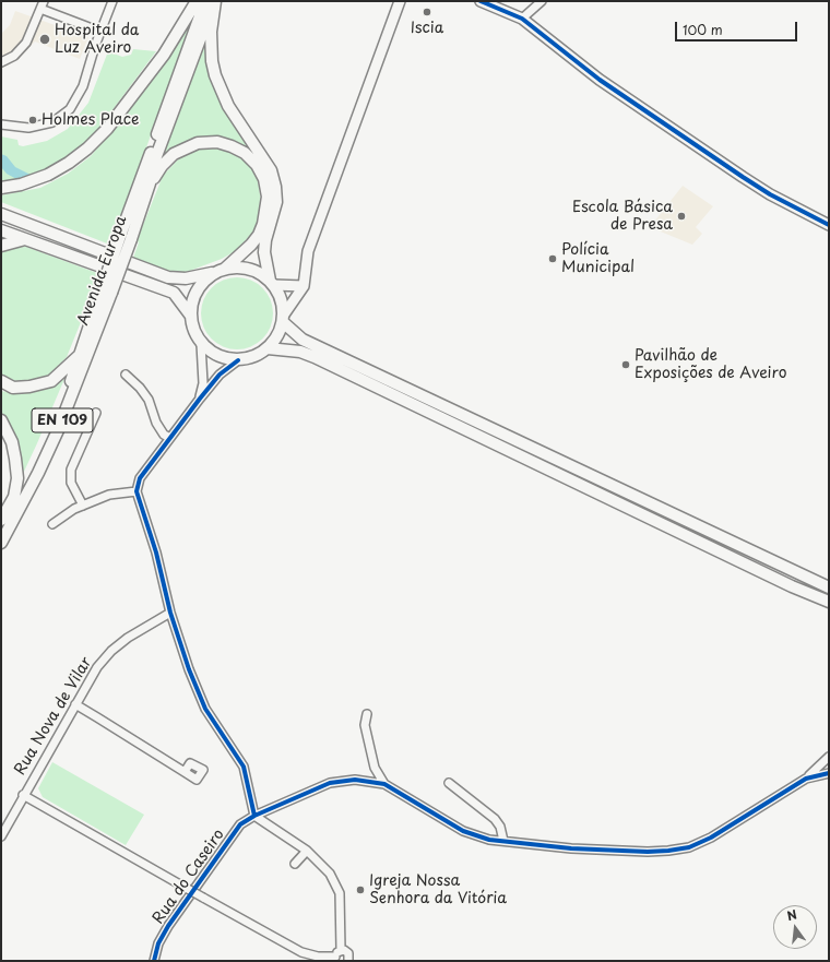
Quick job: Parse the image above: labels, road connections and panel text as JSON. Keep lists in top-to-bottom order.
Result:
{
  "streets": {
    "main road": ["Avenida Europa", "EN 109"],
    "street": ["Rua Nova de Vilar", "Rua do Caseiro"]
  },
  "places": [
    "Iscia",
    "Hospital da Luz Aveiro",
    "Holmes Place",
    "Escola Básica de Presa",
    "Polícia Municipal",
    "Pavilhão de Exposições de Aveiro",
    "Igreja Nossa Senhora da Vitória"
  ],
  "scale_bar": "100 m",
  "north": "top"
}
